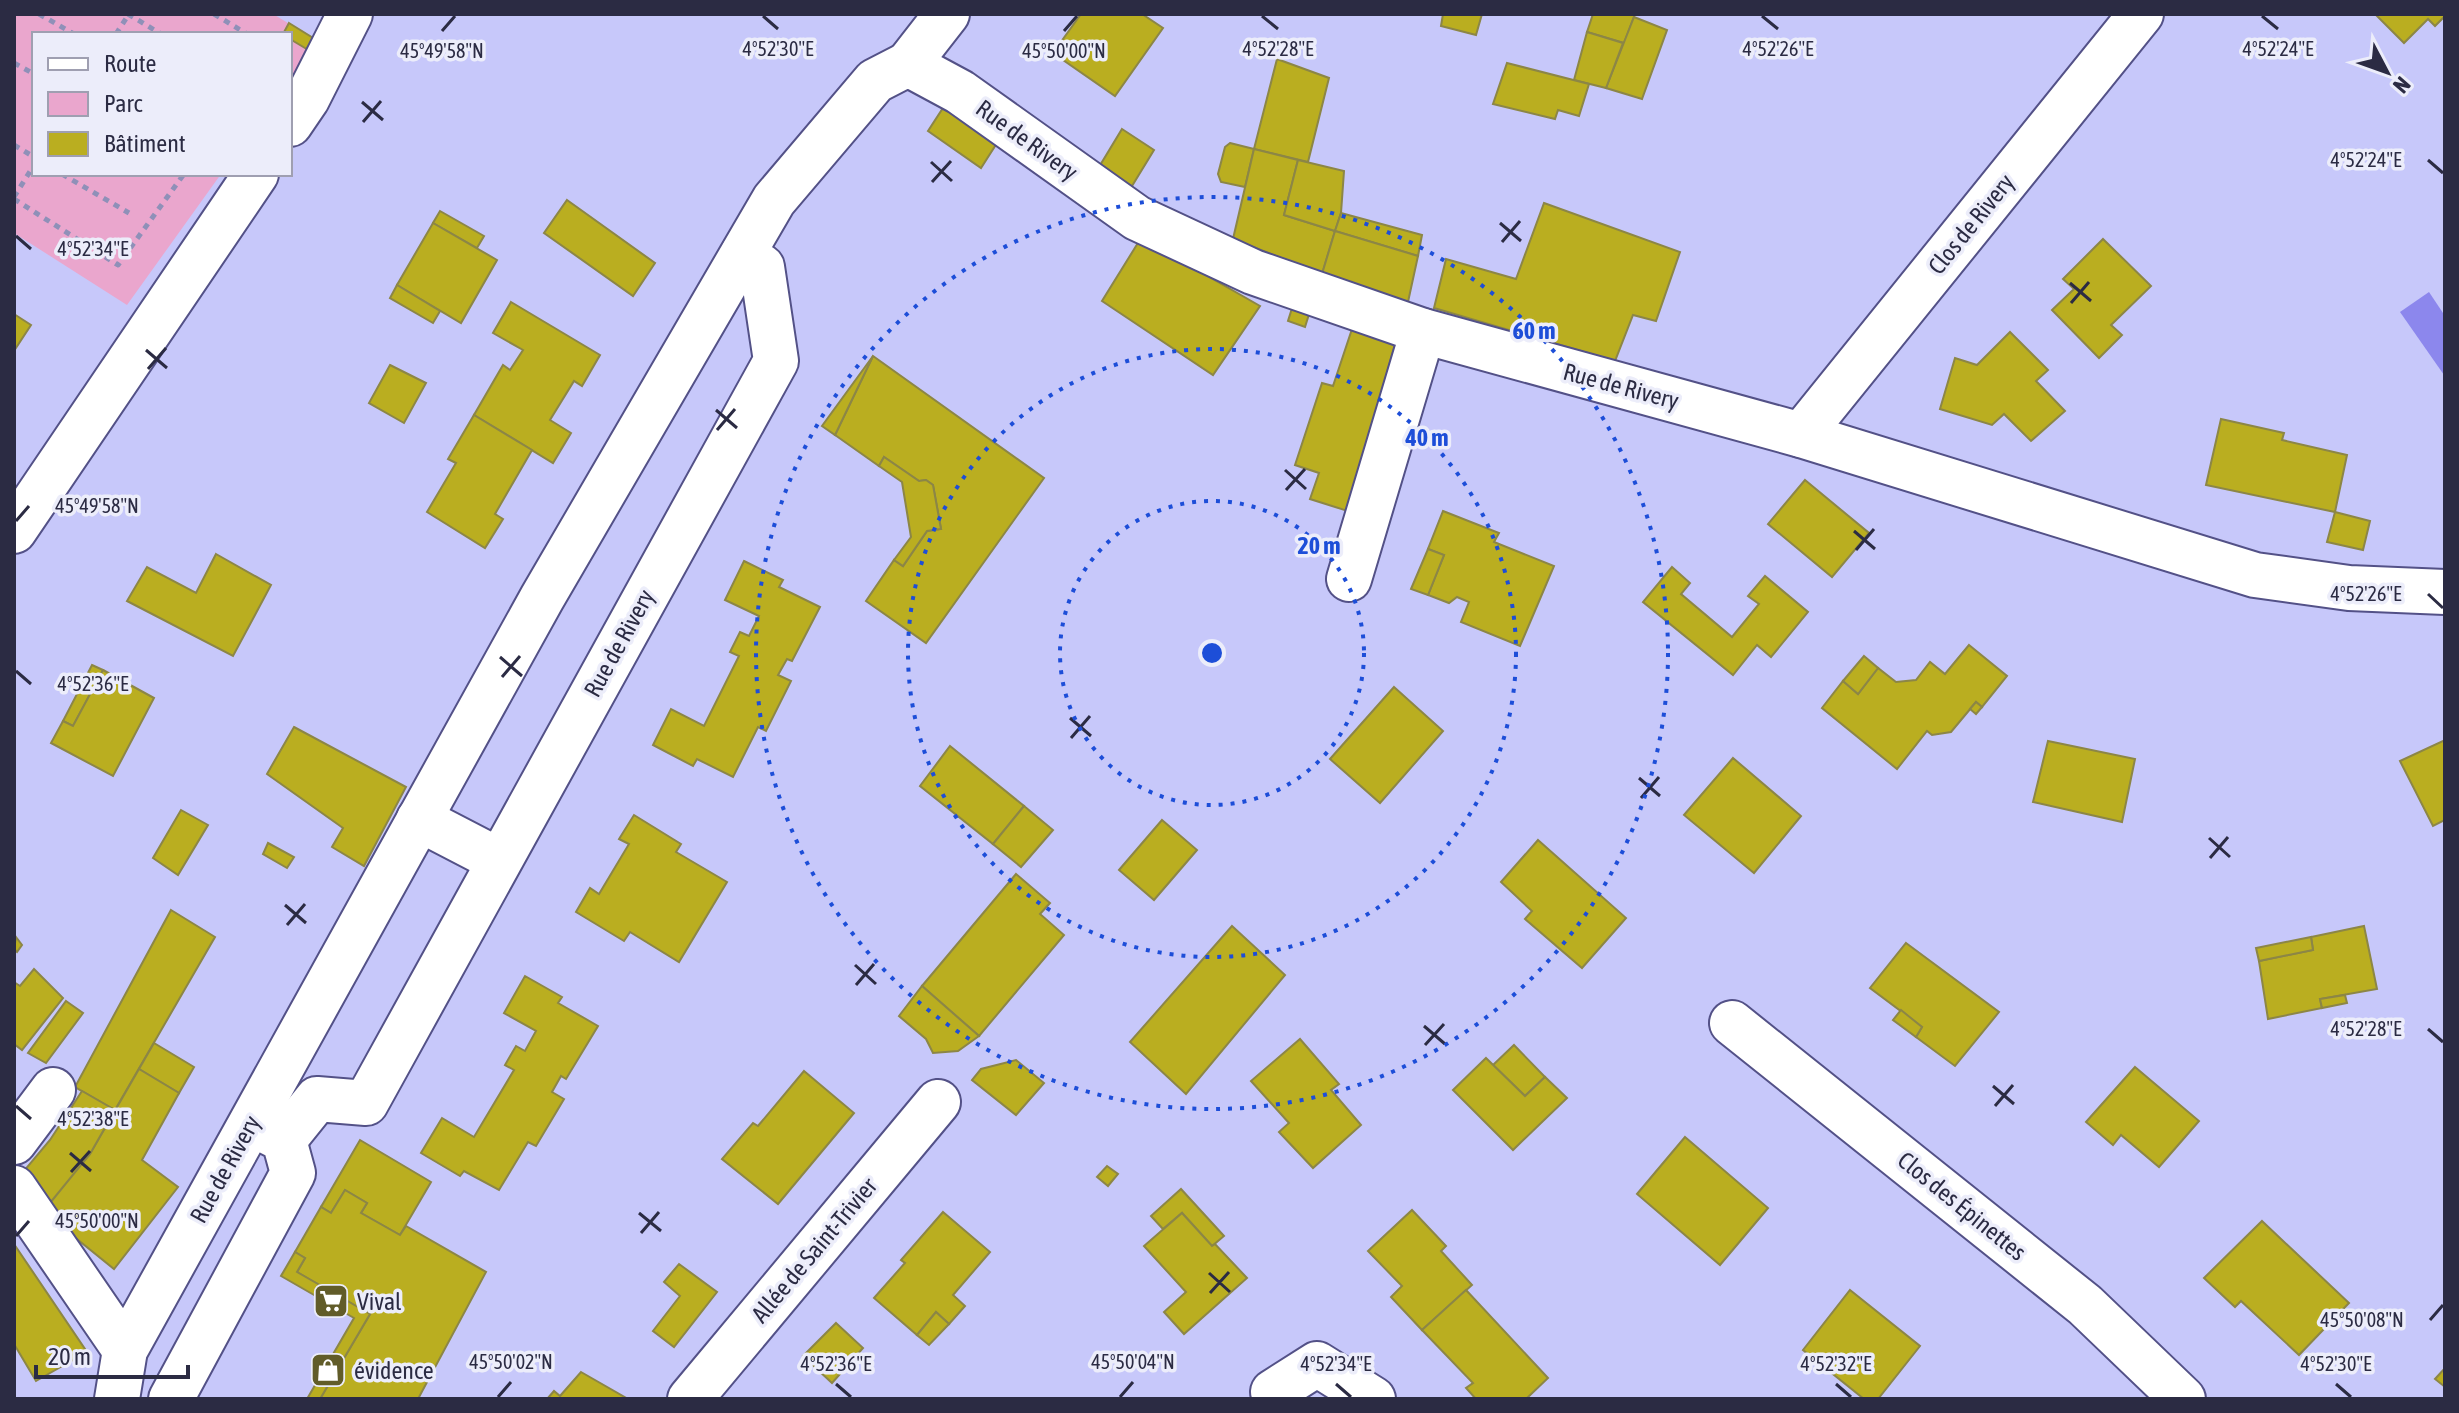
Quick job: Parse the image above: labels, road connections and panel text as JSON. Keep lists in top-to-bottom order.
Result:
{
  "streets": {
    "street": [
      "Rue de Rivery",
      "Clos de Rivery",
      "Clos des Épinettes",
      "Allée de Saint-Trivier"
    ]
  },
  "crossings": [
    ["Rue de Rivery", "Clos de Rivery"]
  ],
  "places": {
    "supermarket": ["Vival"],
    "shop": ["évidence"]
  },
  "legend": ["Route", "Parc", "Bâtiment"],
  "scale_bar": "20 m",
  "north": "bottom right",
  "coordinates": [
    "4°52'24\"E",
    "4°52'30\"E",
    "4°52'28\"E",
    "4°52'26\"E",
    "45°49'58\"N",
    "45°50'00\"N",
    "4°52'34\"E",
    "4°52'36\"E",
    "4°52'38\"E",
    "45°50'08\"N",
    "45°50'02\"N",
    "45°50'04\"N",
    "4°52'32\"E"
  ],
  "rings": ["60 m", "40 m", "20 m"]
}
